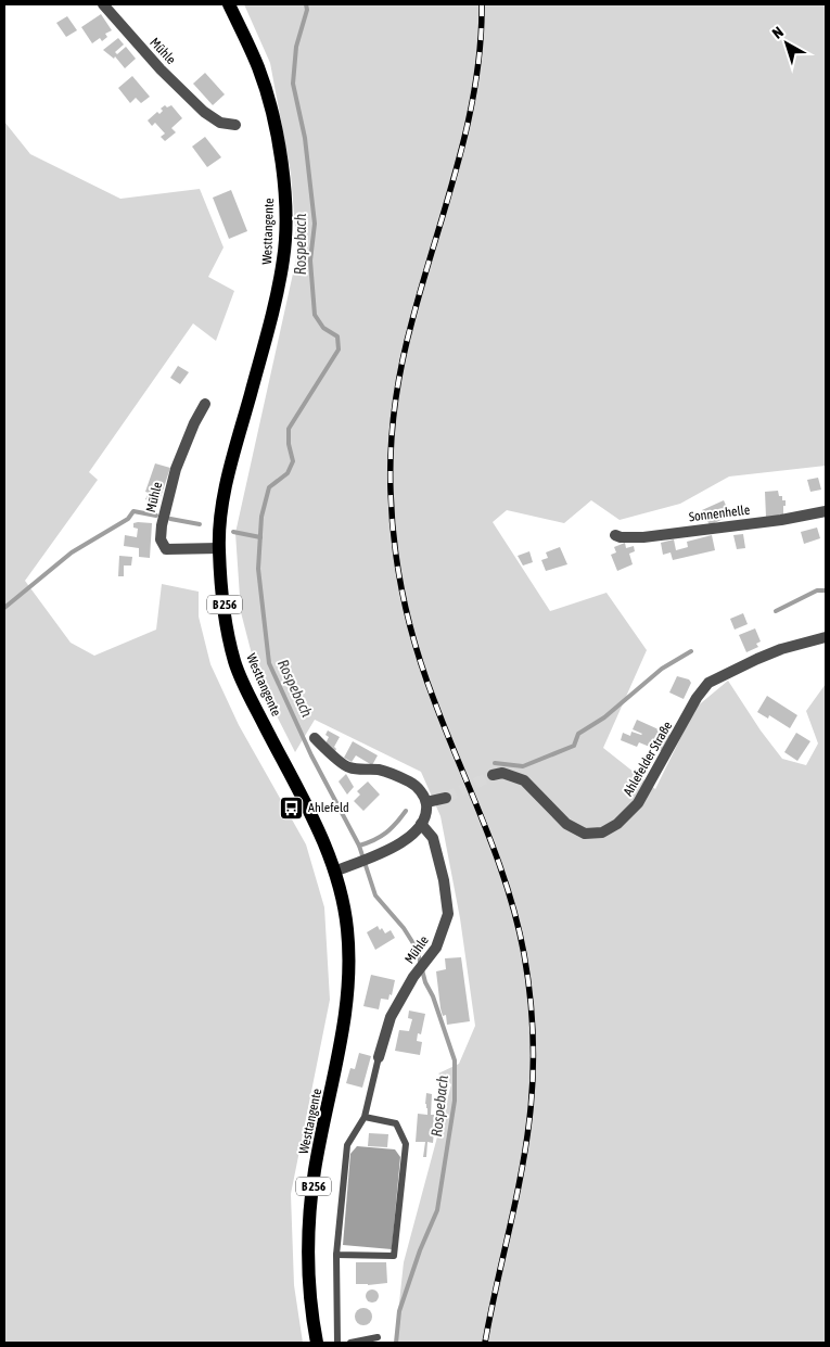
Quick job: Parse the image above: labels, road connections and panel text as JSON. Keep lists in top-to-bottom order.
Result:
{
  "streets": {
    "main road": ["Westtangente", "B 256"],
    "street": ["Mühle", "Sonnenhelle", "Ahlefelder Straße"]
  },
  "crossings": [
    ["Mühle", "Westtangente"]
  ],
  "water": ["Rospebach"],
  "places": {
    "bus stop": ["Ahlefeld"]
  },
  "north": "top left"
}
